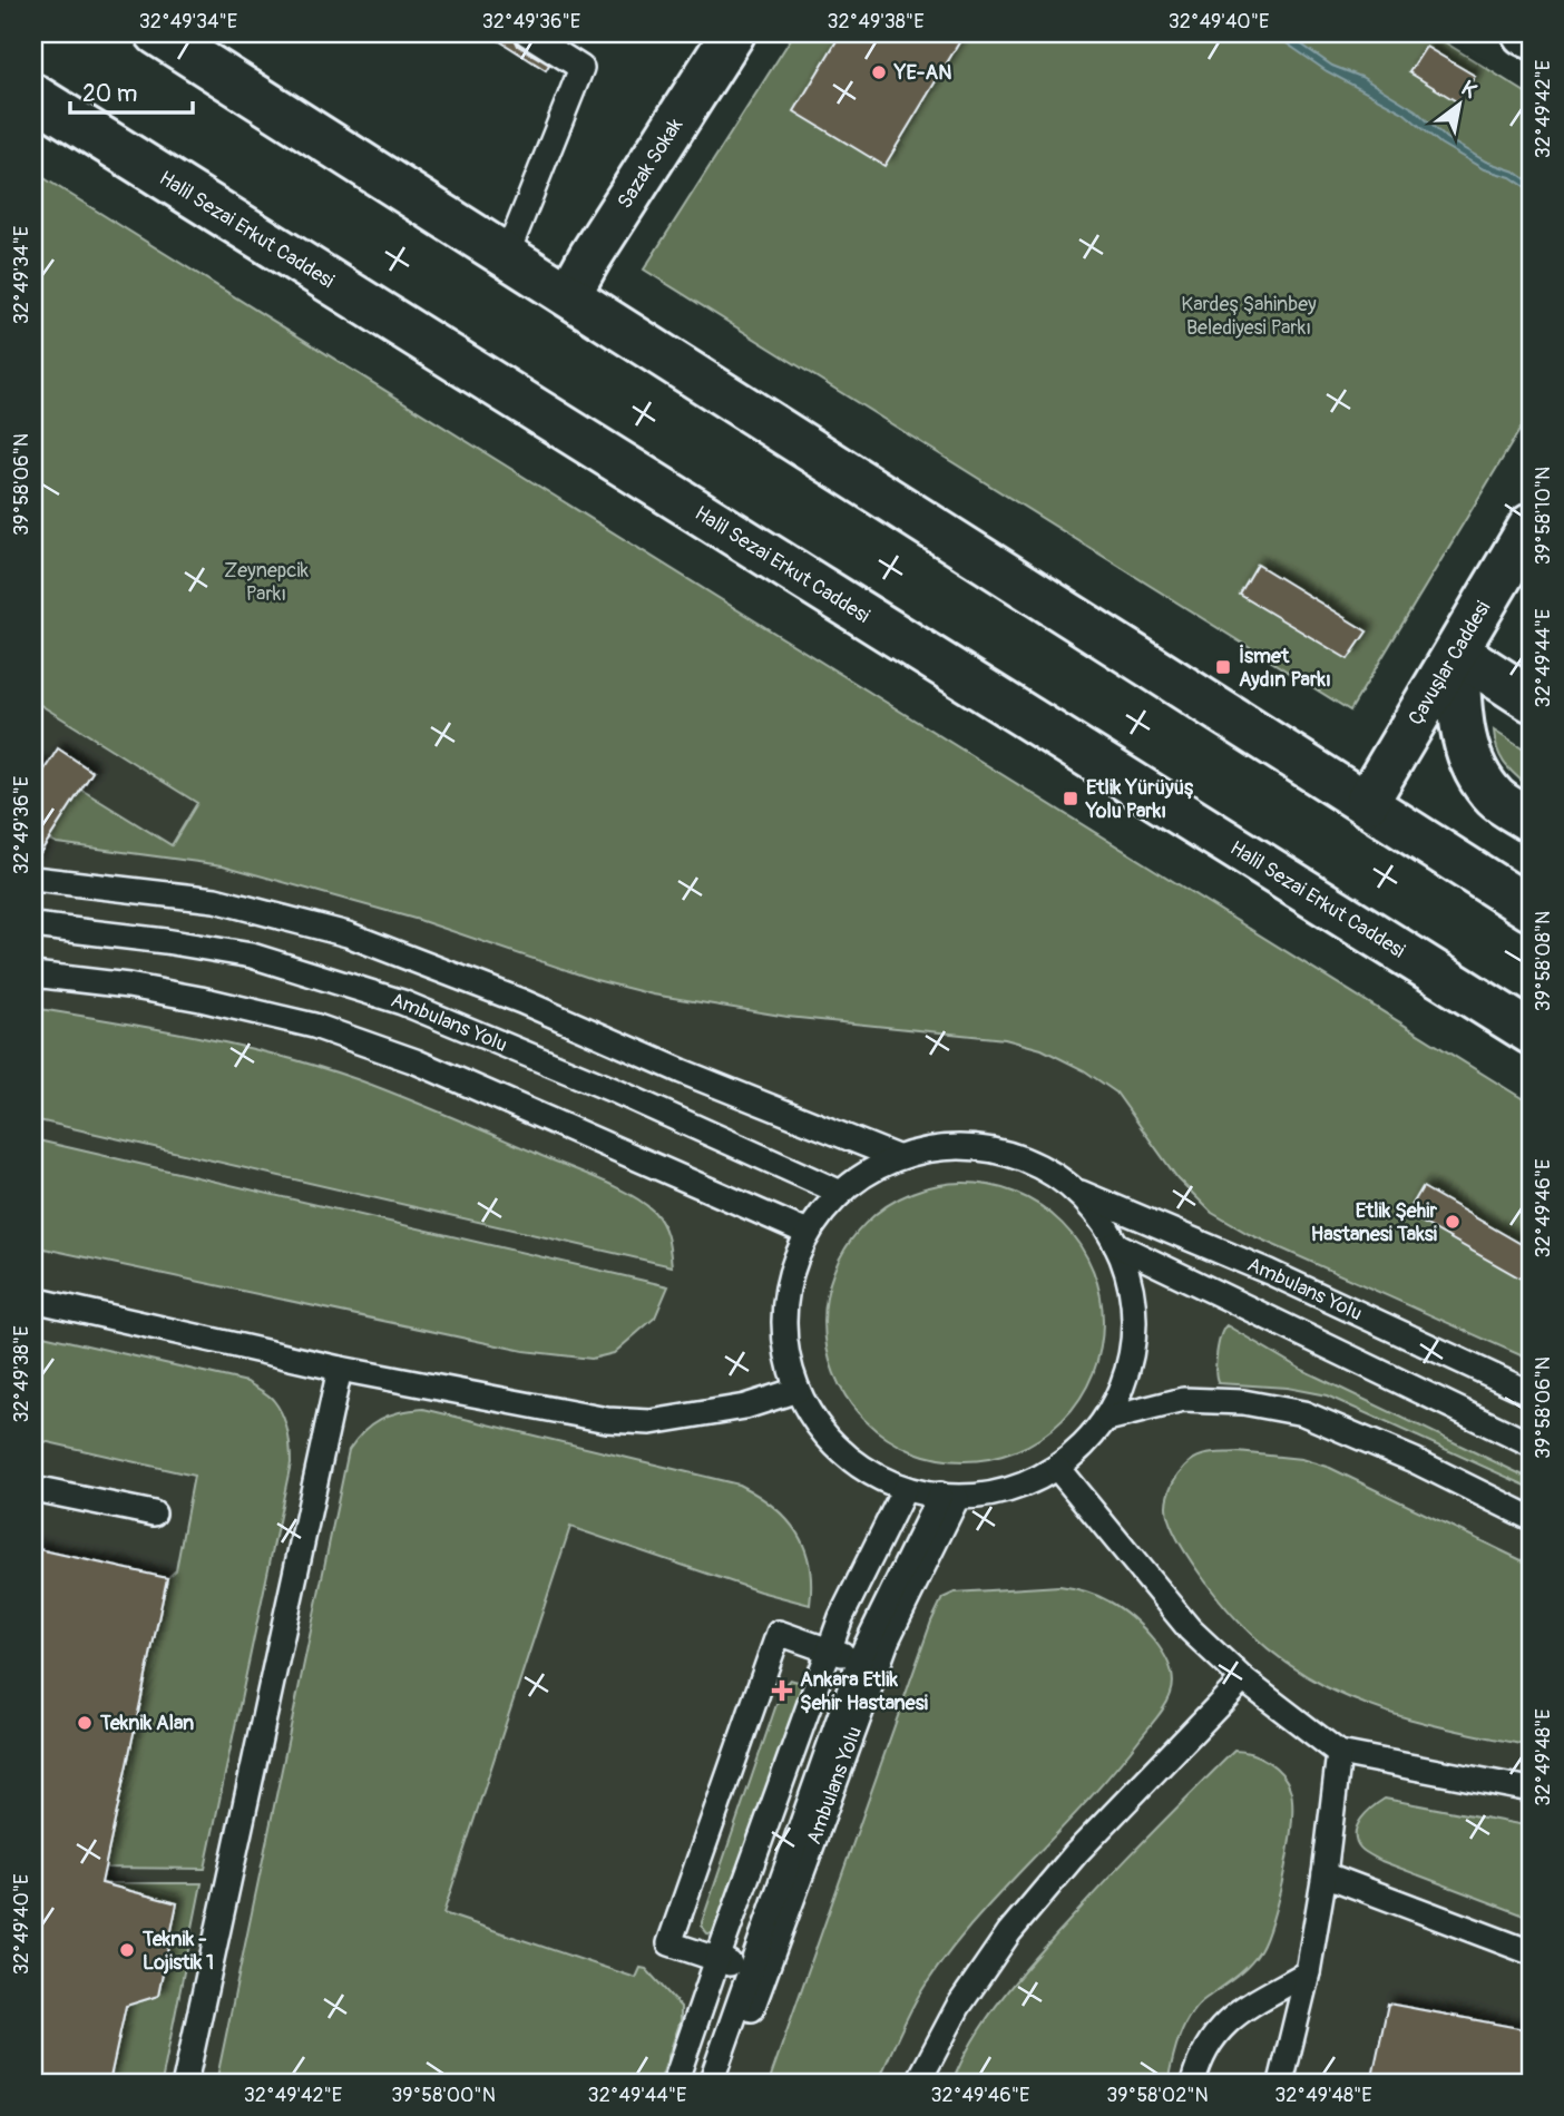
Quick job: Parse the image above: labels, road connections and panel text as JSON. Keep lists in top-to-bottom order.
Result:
{
  "streets": {
    "main road": ["Sazak Sokak", "Halil Sezai Erkut Caddesi", "Çavuşlar Caddesi"],
    "lane": ["Ambulans Yolu"]
  },
  "parks": ["Kardeş Şahinbey Belediyesi Parkı", "Zeynepcik Parkı"],
  "places": {
    "other": [
      "YE-AN",
      "Etlik Şehir Hastanesi Taksi",
      "Teknik Alan",
      "Teknik - Lojistik 1"
    ],
    "transit": ["İsmet Aydın Parkı", "Etlik Yürüyüş Yolu Parkı"],
    "health": ["Ankara Etlik Şehir Hastanesi"]
  },
  "scale_bar": "20 m",
  "north": "top right",
  "coordinates": [
    "32°49'34\"E",
    "32°49'36\"E",
    "32°49'38\"E",
    "32°49'40\"E",
    "32°49'42\"E",
    "39°58'06\"N",
    "39°58'10\"N",
    "32°49'44\"E",
    "39°58'08\"N",
    "32°49'46\"E",
    "32°49'48\"E",
    "39°58'00\"N",
    "39°58'02\"N"
  ]
}
